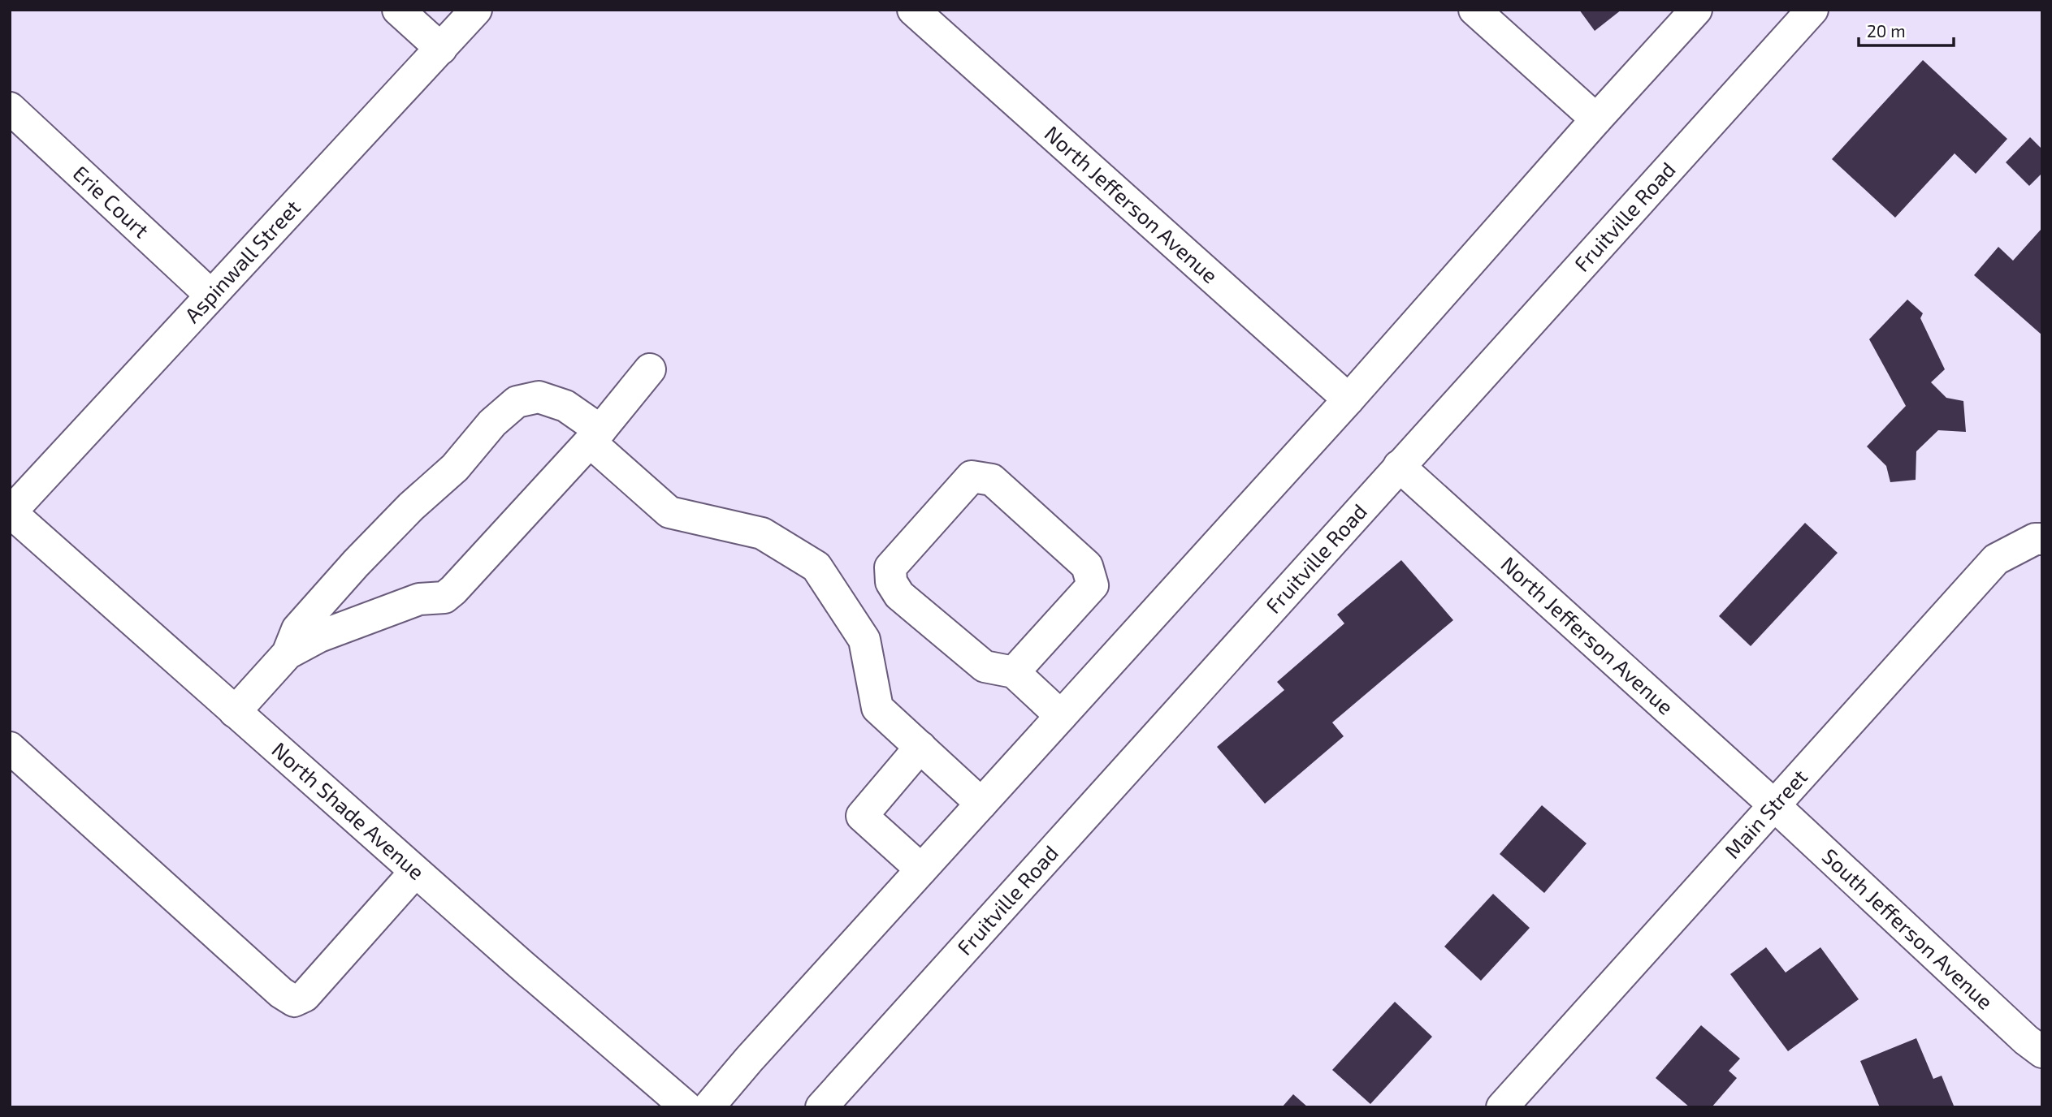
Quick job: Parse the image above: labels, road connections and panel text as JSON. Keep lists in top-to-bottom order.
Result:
{
  "streets": {
    "street": [
      "Erie Court",
      "North Jefferson Avenue",
      "Fruitville Road",
      "Aspinwall Street",
      "North Shade Avenue",
      "Main Street",
      "South Jefferson Avenue"
    ]
  },
  "crossings": [
    ["Erie Court", "Aspinwall Street"],
    ["North Jefferson Avenue", "Fruitville Road"],
    ["North Jefferson Avenue", "Main Street"],
    ["North Jefferson Avenue", "South Jefferson Avenue"],
    ["Aspinwall Street", "North Shade Avenue"],
    ["Main Street", "South Jefferson Avenue"]
  ],
  "scale_bar": "20 m"
}
